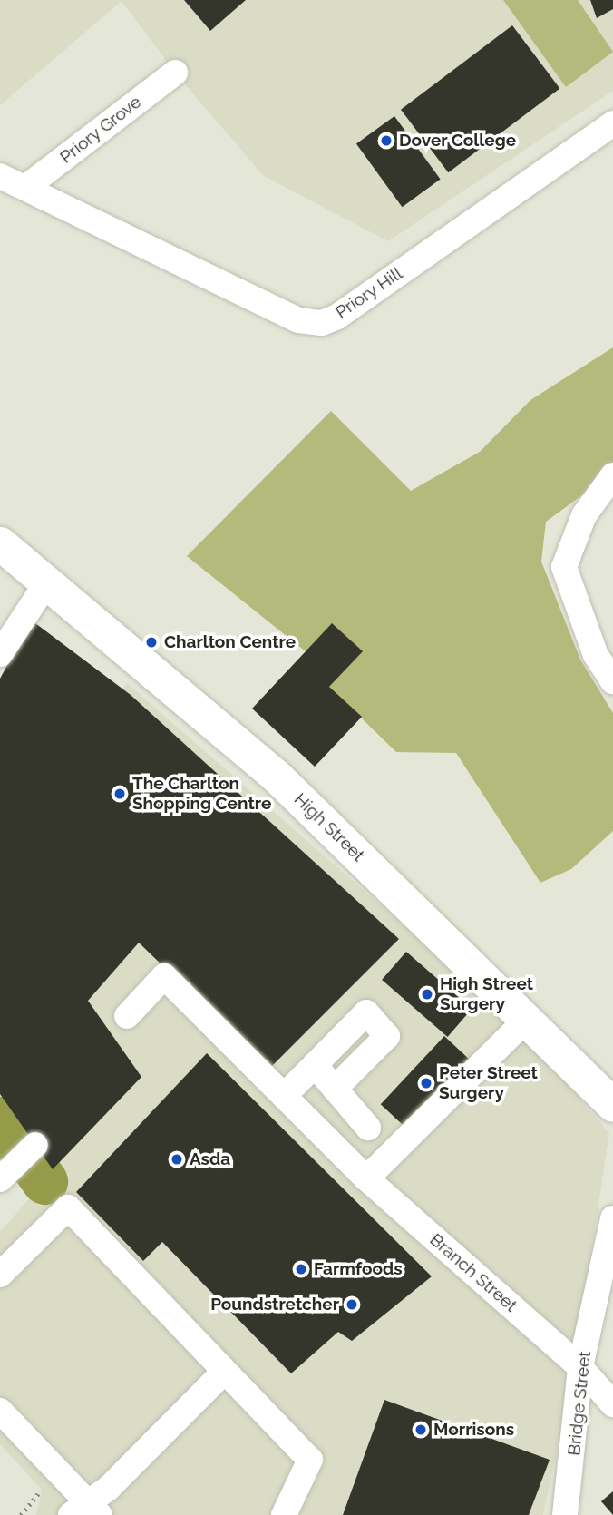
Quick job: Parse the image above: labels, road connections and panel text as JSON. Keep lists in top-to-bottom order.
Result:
{
  "streets": {
    "main road": ["High Street"],
    "street": [
      "Priory Grove",
      "Priory Hill",
      "Branch Street",
      "Bridge Street"
    ]
  },
  "crossings": [
    ["Priory Grove", "Priory Hill"],
    ["Branch Street", "Bridge Street"]
  ],
  "places": [
    "Dover College",
    "Charlton Centre",
    "The Charlton Shopping Centre",
    "High Street Surgery",
    "Peter Street Surgery",
    "Asda",
    "Farmfoods",
    "Poundstretcher",
    "Morrisons"
  ]
}
